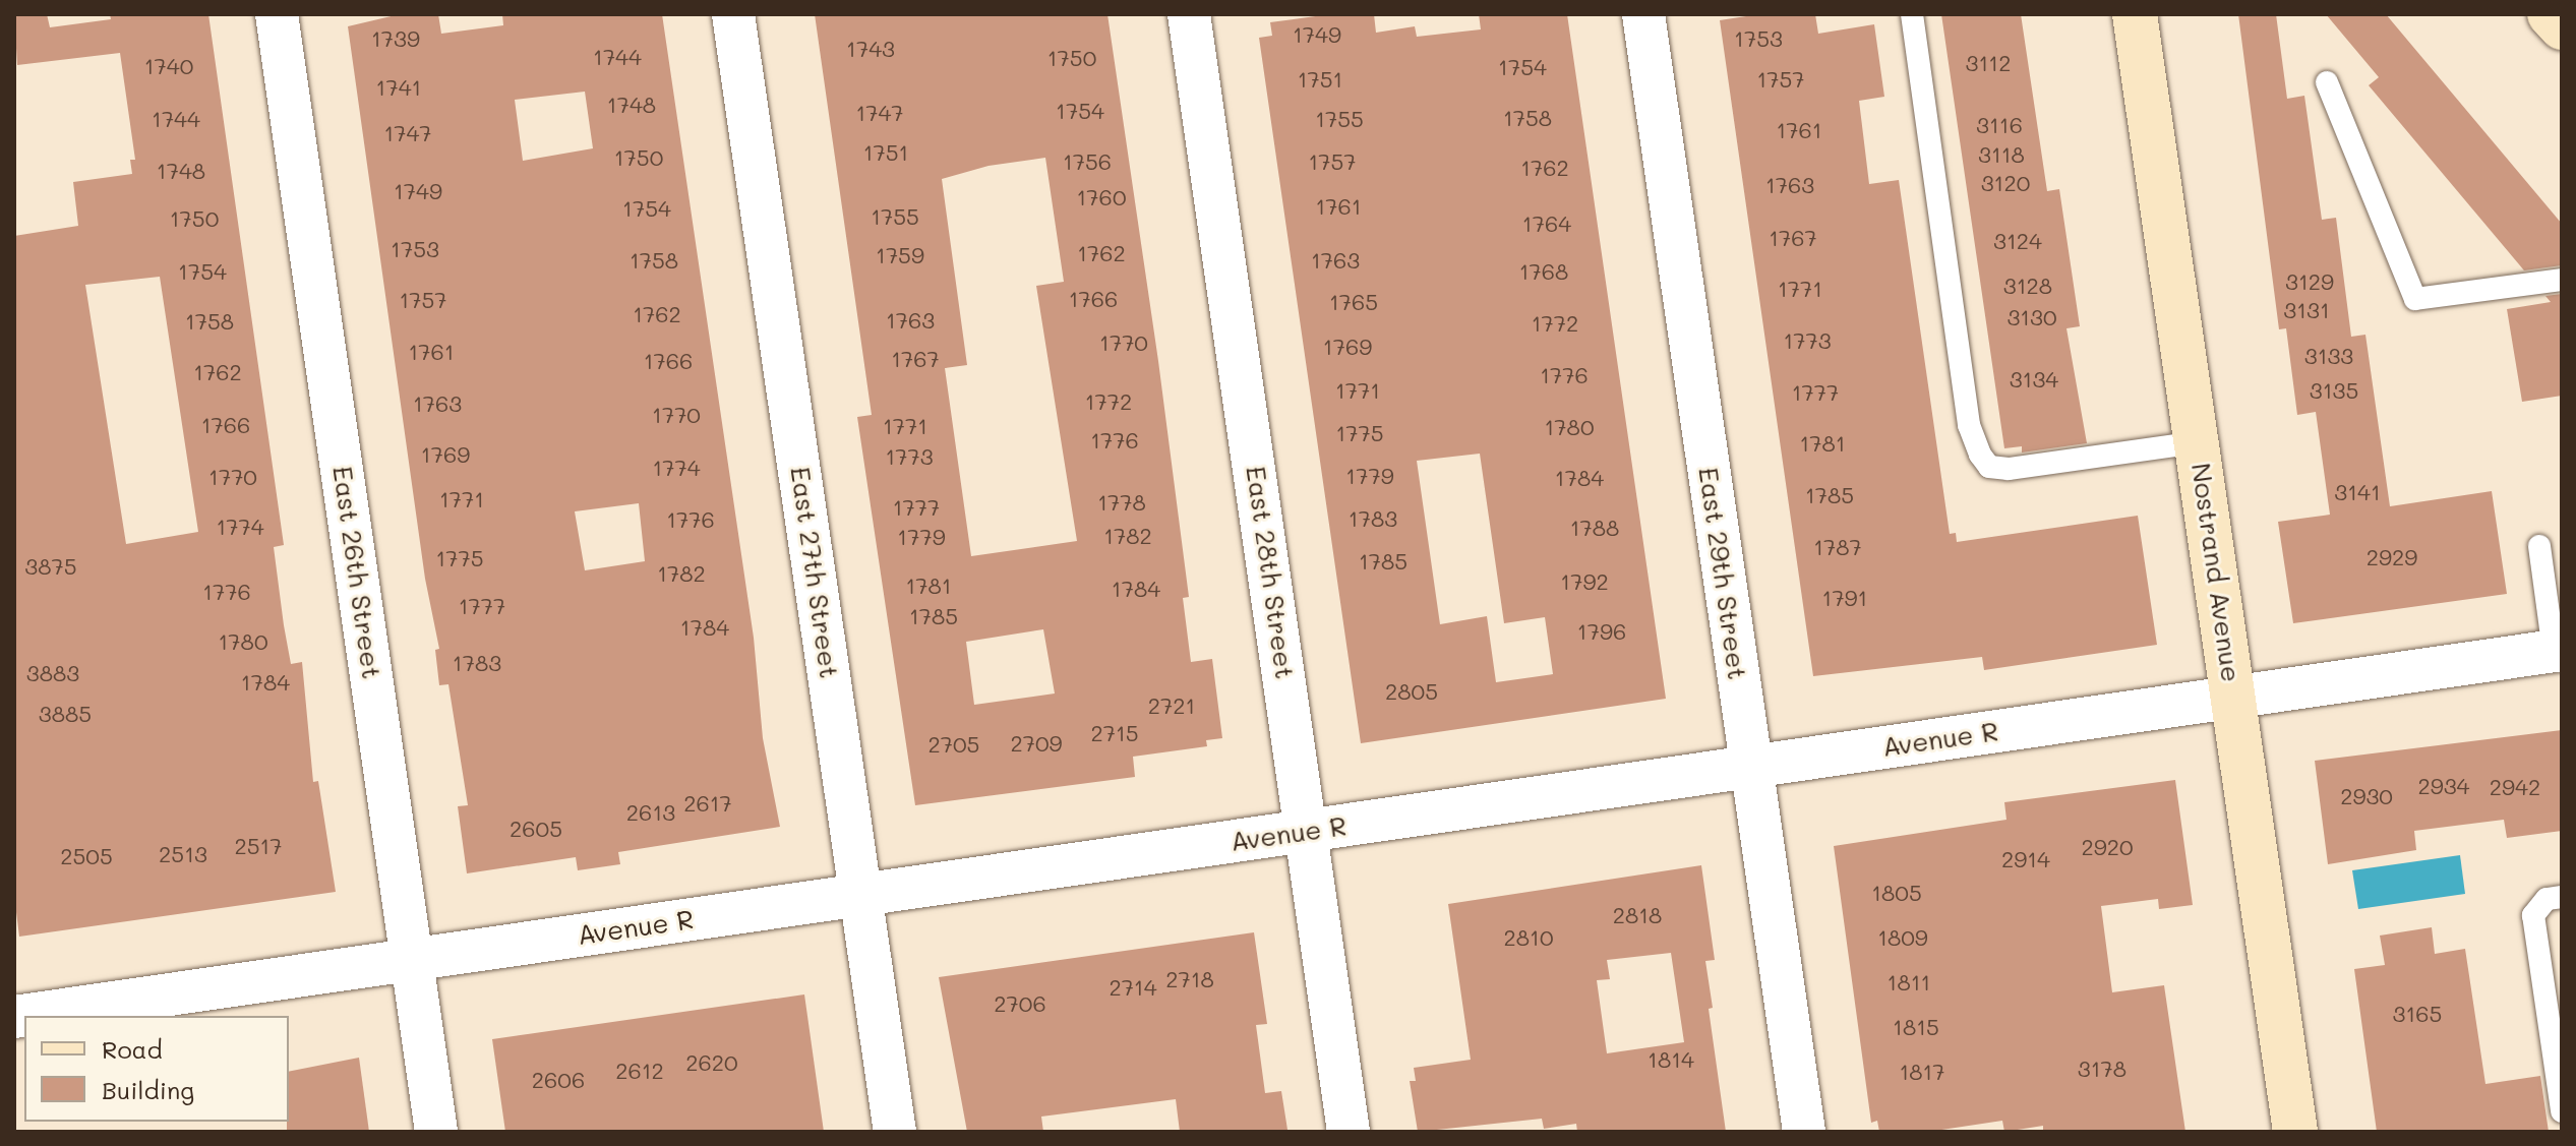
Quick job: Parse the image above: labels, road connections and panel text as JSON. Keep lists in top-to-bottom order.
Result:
{
  "streets": {
    "main road": ["Nostrand Avenue"],
    "street": [
      "East 26th Street",
      "East 27th Street",
      "East 28th Street",
      "East 29th Street",
      "Avenue R"
    ]
  },
  "crossings": [
    ["East 26th Street", "Avenue R"],
    ["East 27th Street", "Avenue R"],
    ["East 28th Street", "Avenue R"],
    ["Nostrand Avenue", "Avenue R"],
    ["East 29th Street", "Avenue R"]
  ],
  "house_numbers": [
    "1749",
    "1739",
    "1753",
    "1743",
    "1744",
    "1750",
    "3112",
    "1740",
    "1754",
    "1751",
    "1757",
    "1741",
    "1748",
    "1754",
    "1747",
    "1758",
    "1744",
    "1755",
    "3116",
    "1761",
    "1747",
    "1751",
    "3118",
    "1750",
    "1756",
    "1757",
    "1762",
    "1748",
    "3120",
    "1763",
    "1749",
    "1760",
    "1761",
    "1754",
    "1755",
    "1750",
    "1764",
    "1767",
    "3124",
    "1753",
    "1762",
    "1759",
    "1758",
    "1763",
    "1754",
    "1768",
    "3129",
    "3128",
    "1771",
    "1766",
    "1757",
    "1765",
    "3131",
    "1762",
    "3130",
    "1763",
    "1758",
    "1772",
    "1773",
    "1770",
    "1769",
    "1761",
    "3133",
    "1767",
    "1766",
    "1762",
    "1776",
    "3134",
    "1771",
    "3135",
    "1777",
    "1772",
    "1763",
    "1770",
    "1766",
    "1771",
    "1780",
    "1775",
    "1776",
    "1781",
    "1769",
    "1773",
    "1774",
    "1779",
    "1770",
    "1784",
    "3141",
    "1785",
    "1771",
    "1778",
    "1777",
    "1783",
    "1776",
    "1774",
    "1788",
    "1782",
    "1779",
    "1787",
    "2929",
    "1775",
    "1785",
    "3875",
    "1782",
    "1792",
    "1781",
    "1784",
    "1776",
    "1791",
    "1777",
    "1785",
    "1784",
    "1796",
    "1780",
    "1783",
    "3883",
    "1784",
    "2805",
    "2721",
    "3885",
    "2715",
    "2709",
    "2705",
    "2934",
    "2942",
    "2930",
    "2617",
    "2613",
    "2605",
    "2517",
    "2920",
    "2513",
    "2505",
    "2914",
    "1805",
    "2818",
    "2810",
    "1809",
    "2718",
    "1811",
    "2714",
    "2706",
    "3165",
    "1815",
    "1814",
    "2620",
    "3178",
    "2612",
    "1817",
    "2606"
  ],
  "legend": ["Road", "Building"]
}
